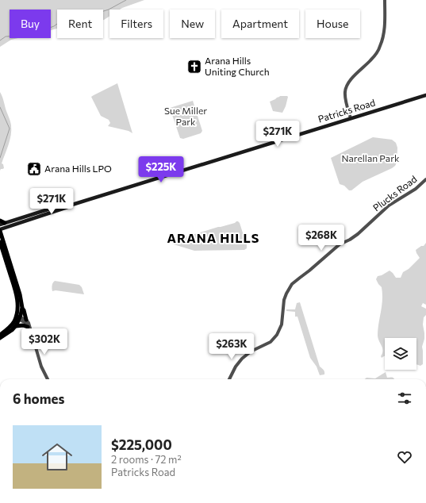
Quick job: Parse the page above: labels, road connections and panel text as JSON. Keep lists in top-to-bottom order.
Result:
{
  "streets": {
    "main road": ["Patricks Road"],
    "street": ["Plucks Road"]
  },
  "districts": ["ARANA HILLS"],
  "parks": ["Sue Miller Park", "Narellan Park"],
  "places": {
    "church": ["Arana Hills Uniting Church"],
    "public building": ["Arana Hills LPO"]
  },
  "page": {
    "chip": [
      "Buy",
      "Rent",
      "Filters",
      "New",
      "Apartment",
      "House"
    ],
    "price": [
      "$271K",
      "$225K",
      "$271K",
      "$268K",
      "$302K",
      "$263K"
    ],
    "heading": "6 homes",
    "list": [
      {
        "name": "$225,000",
        "note": "2 rooms · 72 m² · Patricks Road"
      }
    ]
  }
}
